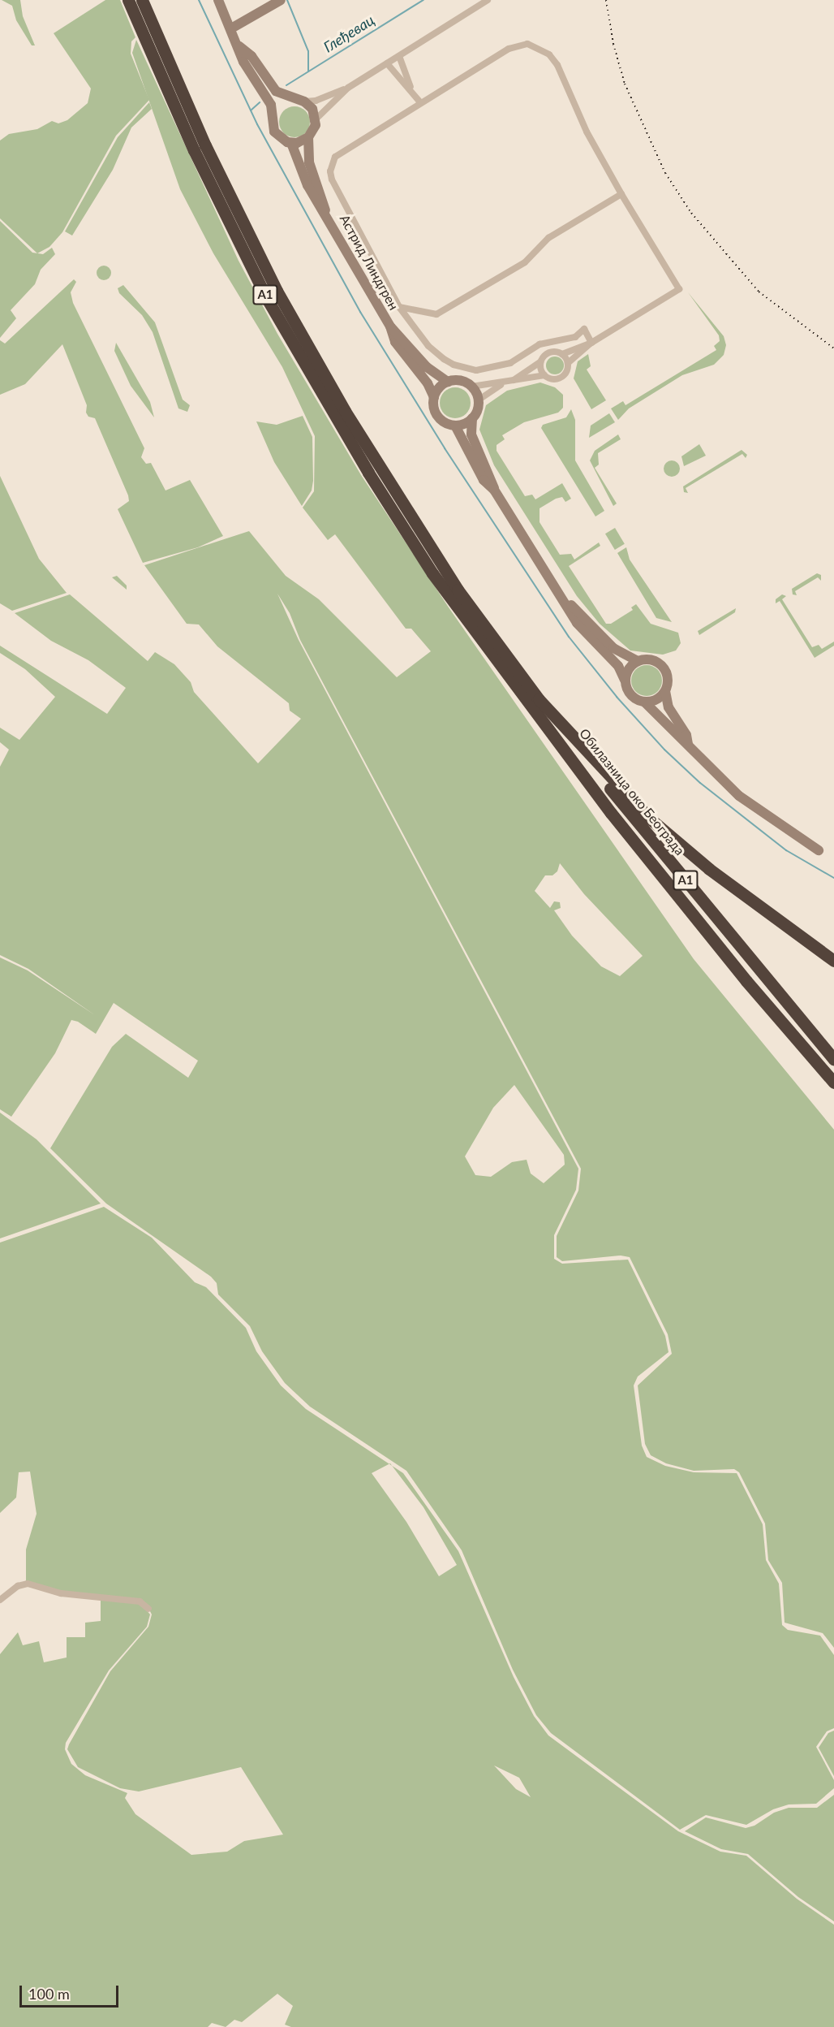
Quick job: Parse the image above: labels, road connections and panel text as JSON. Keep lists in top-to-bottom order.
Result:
{
  "streets": {
    "highway": ["A1", "Обилазница око Београда"],
    "street": ["Астрид Линдгрен"]
  },
  "crossings": [
    ["A1", "Обилазница око Београда"]
  ],
  "water": ["Глеђевац"],
  "scale_bar": "100 m"
}
